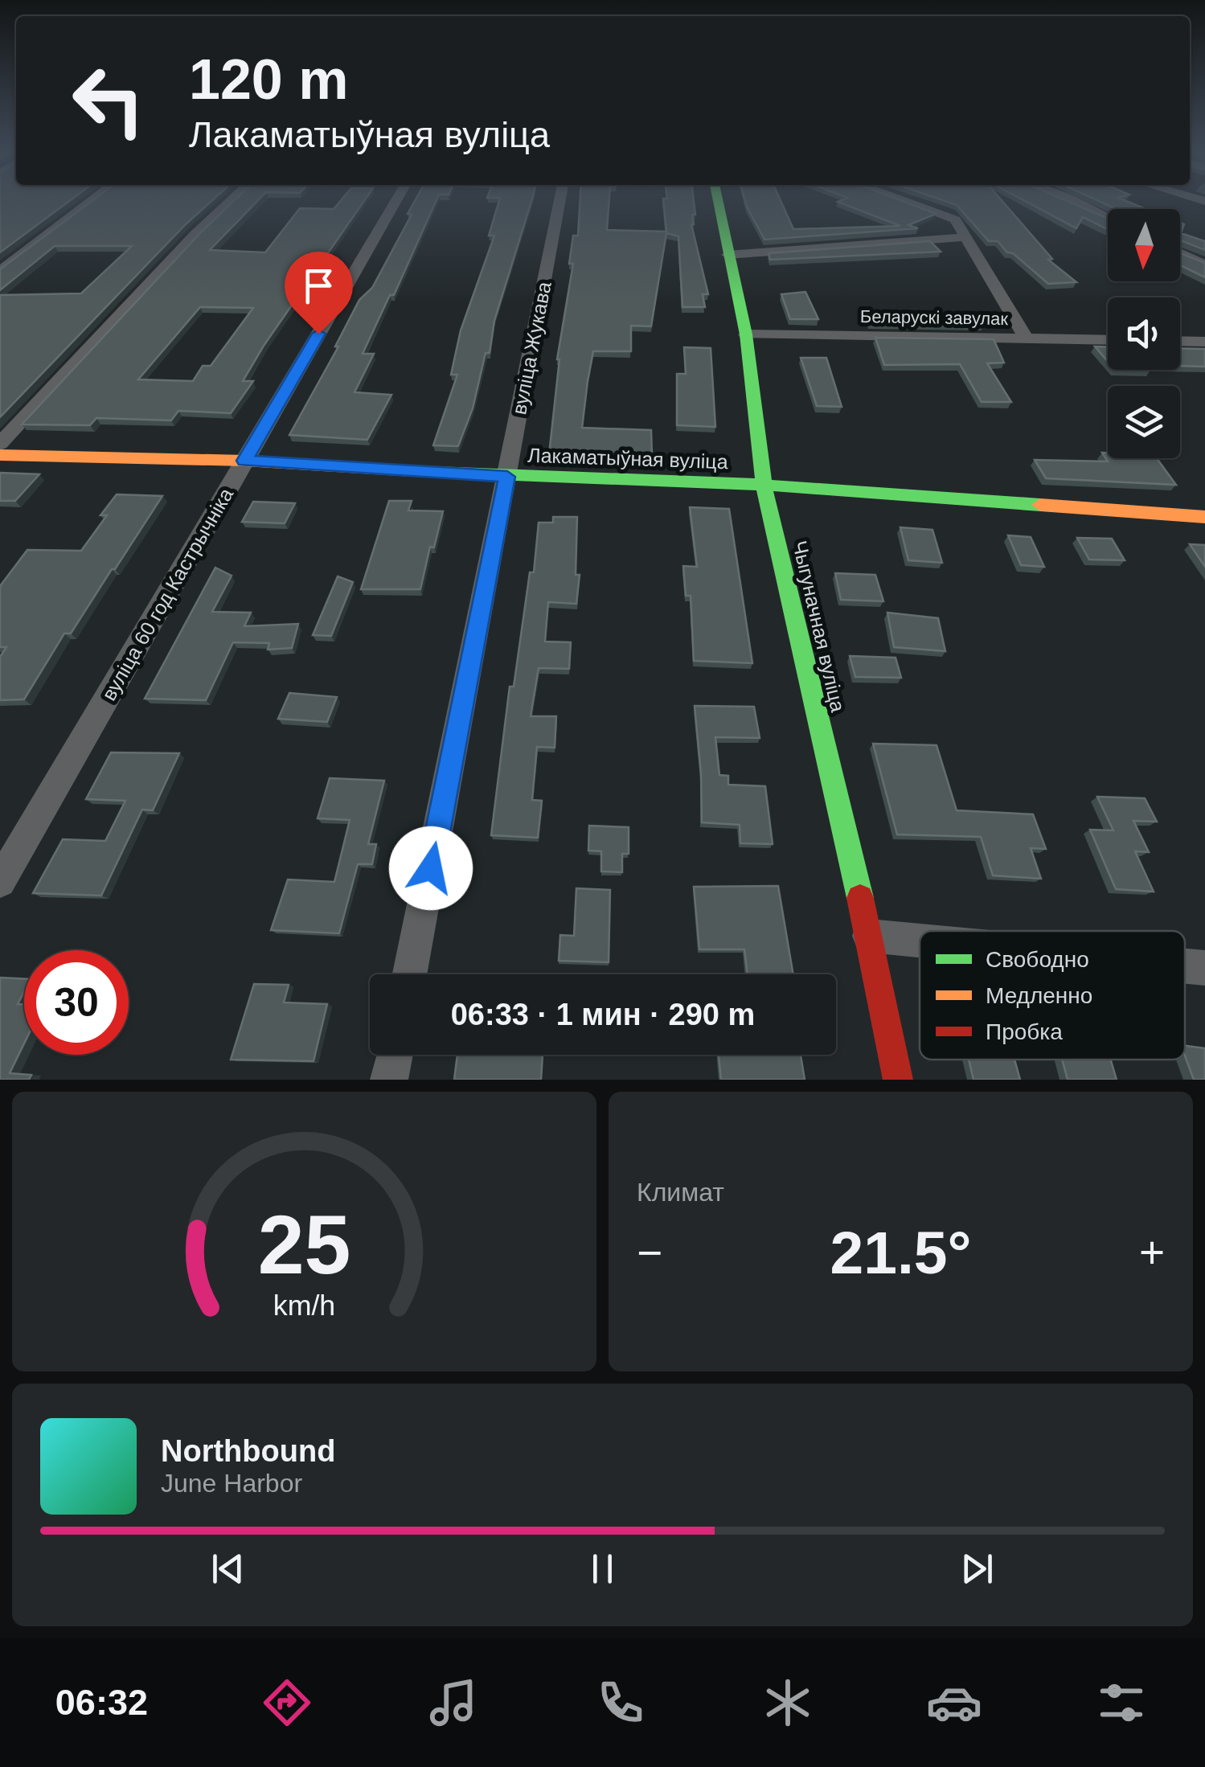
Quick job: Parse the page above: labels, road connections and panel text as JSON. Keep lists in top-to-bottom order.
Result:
{
  "streets": {
    "street": [
      "Беларускі завулак",
      "вуліца Жукава",
      "Лакаматыўная вуліца",
      "вуліца 60 год Кастрычніка",
      "Чыгуначная вуліца"
    ]
  },
  "crossings": [
    ["Беларускі завулак", "Чыгуначная вуліца"],
    ["вуліца Жукава", "Лакаматыўная вуліца"],
    ["Лакаматыўная вуліца", "вуліца 60 год Кастрычніка"],
    ["Лакаматыўная вуліца", "Чыгуначная вуліца"]
  ],
  "legend": ["Свободно", "Медленно", "Пробка"],
  "north": "bottom",
  "page": {
    "turn": ["120 m", "Лакаматыўная вуліца"],
    "limit": "30",
    "trip": "06:33 · 1 мин · 290 m",
    "tile": "Климат",
    "heat": ["−", "21.5°", "+"],
    "song": ["Northbound", "June Harbor"],
    "tabs": "06:32",
    "gauge": ["25", "km/h"]
  }
}
